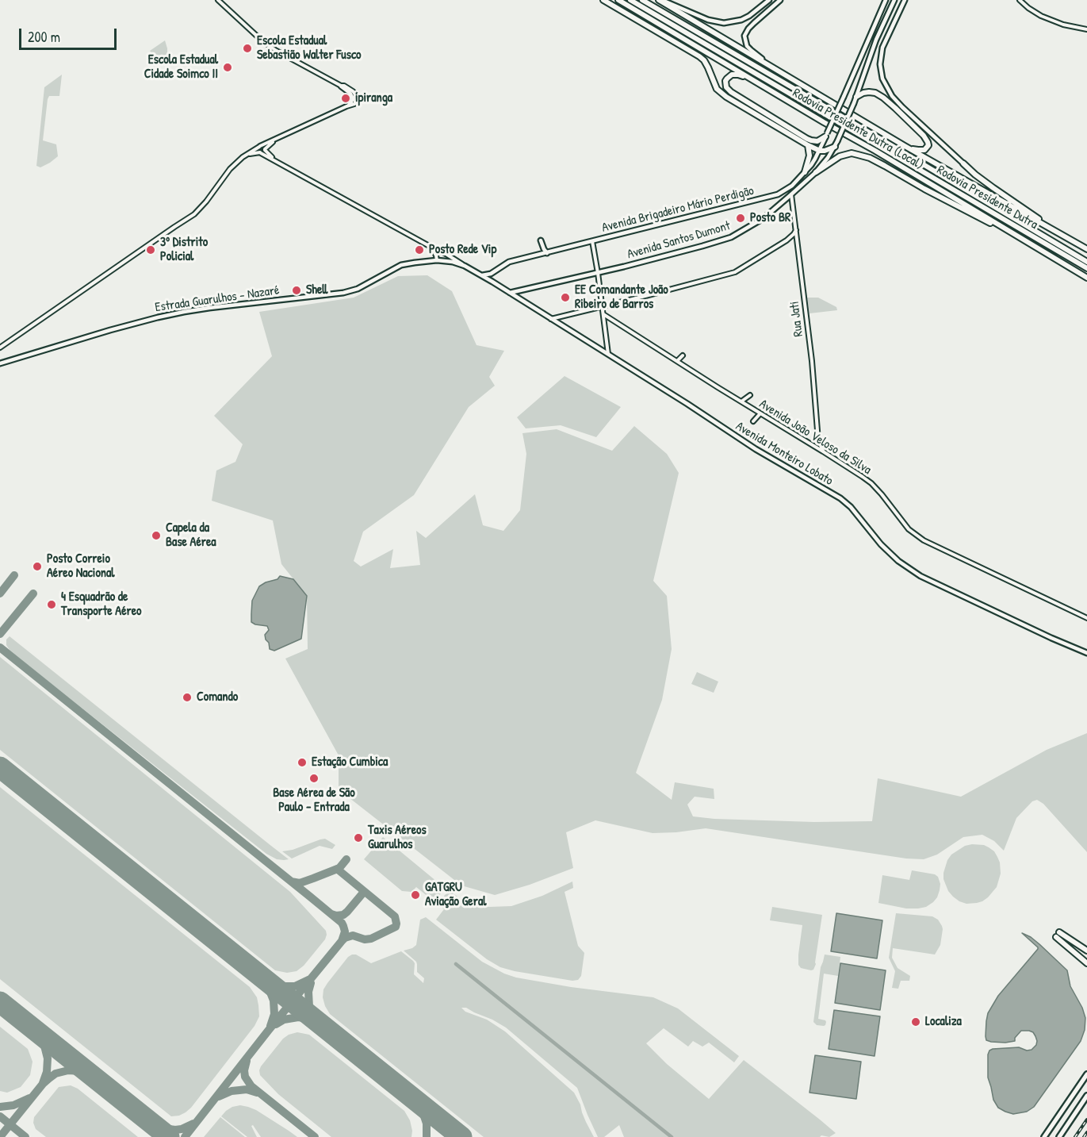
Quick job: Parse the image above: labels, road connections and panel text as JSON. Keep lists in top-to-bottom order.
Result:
{
  "streets": {
    "highway": ["Rodovia Presidente Dutra (Local)", "Rodovia Presidente Dutra"],
    "main road": [
      "Avenida Brigadeiro Mário Perdigão",
      "Avenida Santos Dumont",
      "Estrada Guarulhos - Nazaré",
      "Avenida Monteiro Lobato"
    ],
    "street": ["Rua Jati", "Avenida João Veloso da Silva"]
  },
  "crossings": [
    ["Avenida Santos Dumont", "Rua Jati"],
    ["Avenida Santos Dumont", "Avenida Monteiro Lobato"],
    ["Estrada Guarulhos - Nazaré", "Avenida Monteiro Lobato"],
    ["Rua Jati", "Avenida João Veloso da Silva"]
  ],
  "places": [
    "Escola Estadual Sebastião Walter Fusco",
    "Escola Estadual Cidade Soimco II",
    "ipiranga",
    "Posto BR",
    "3º Distrito Policial",
    "Posto Rede Vip",
    "Shell",
    "EE Comandante João Ribeiro de Barros",
    "Capela da Base Aérea",
    "Posto Correio Aéreo Nacional",
    "4 Esquadrão de Transporte Aéreo",
    "Comando",
    "Estação Cumbica",
    "Base Aérea de São Paulo - Entrada",
    "Taxis Aéreos Guarulhos",
    "GATGRU Aviação Geral",
    "Localiza"
  ],
  "scale_bar": "200 m"
}
